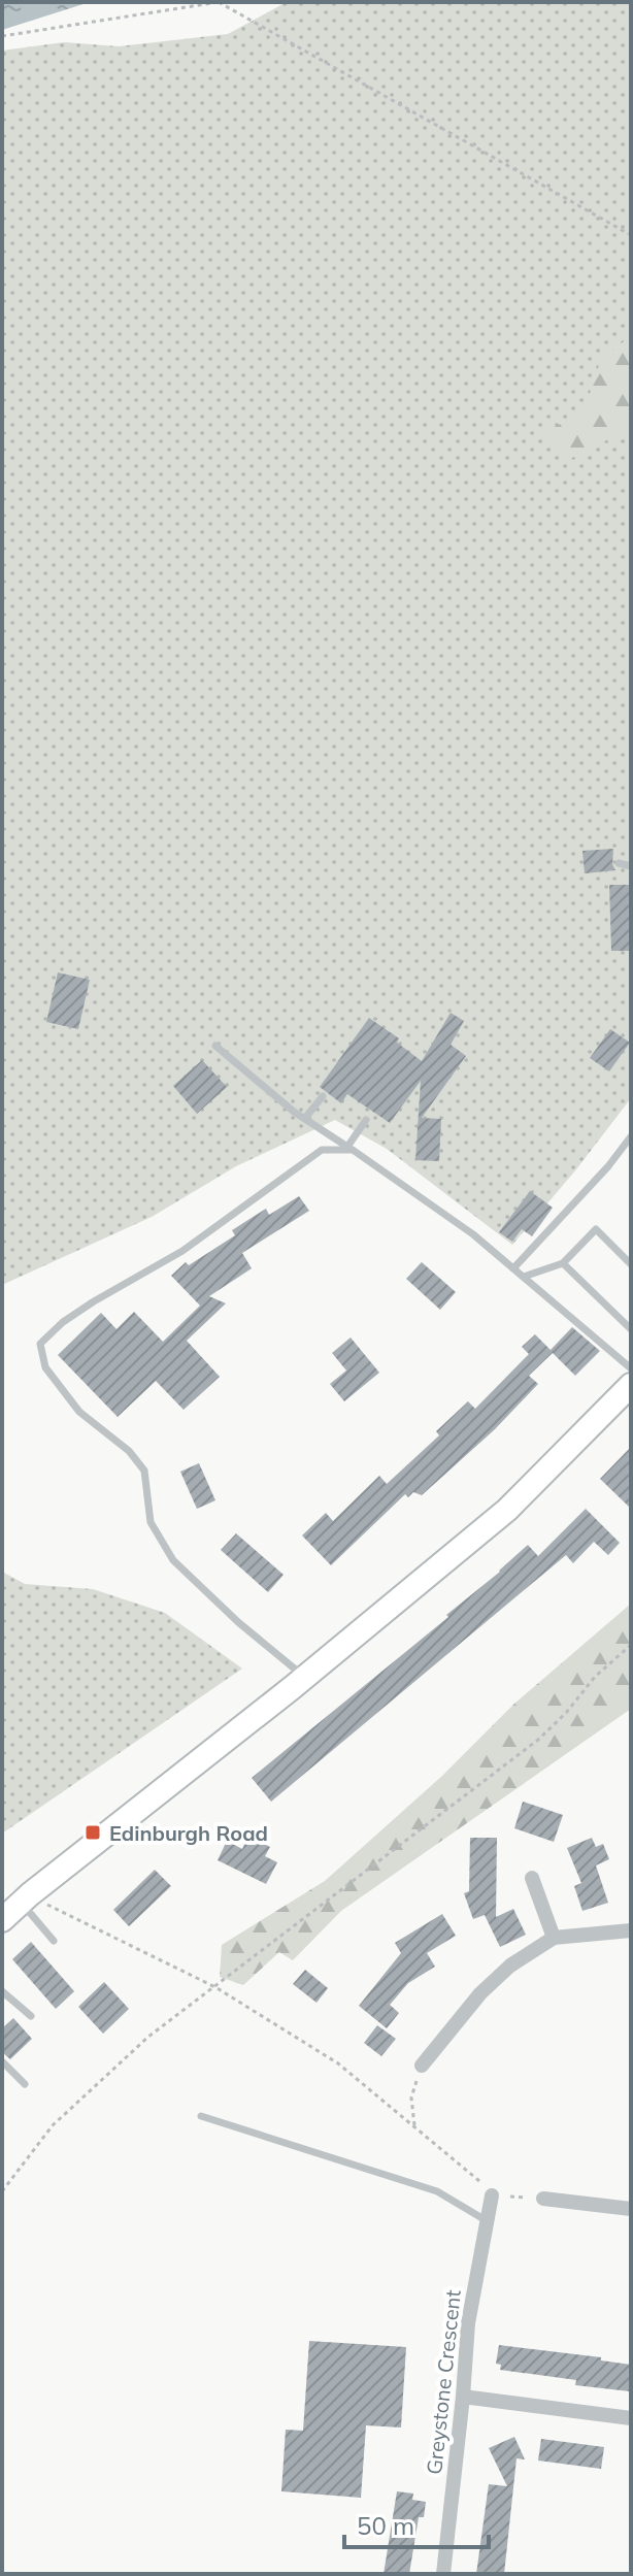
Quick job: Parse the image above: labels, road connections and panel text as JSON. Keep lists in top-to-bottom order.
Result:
{
  "streets": {
    "street": ["Greystone Crescent"]
  },
  "places": {
    "transit": ["Edinburgh Road"]
  },
  "scale_bar": "50 m"
}
